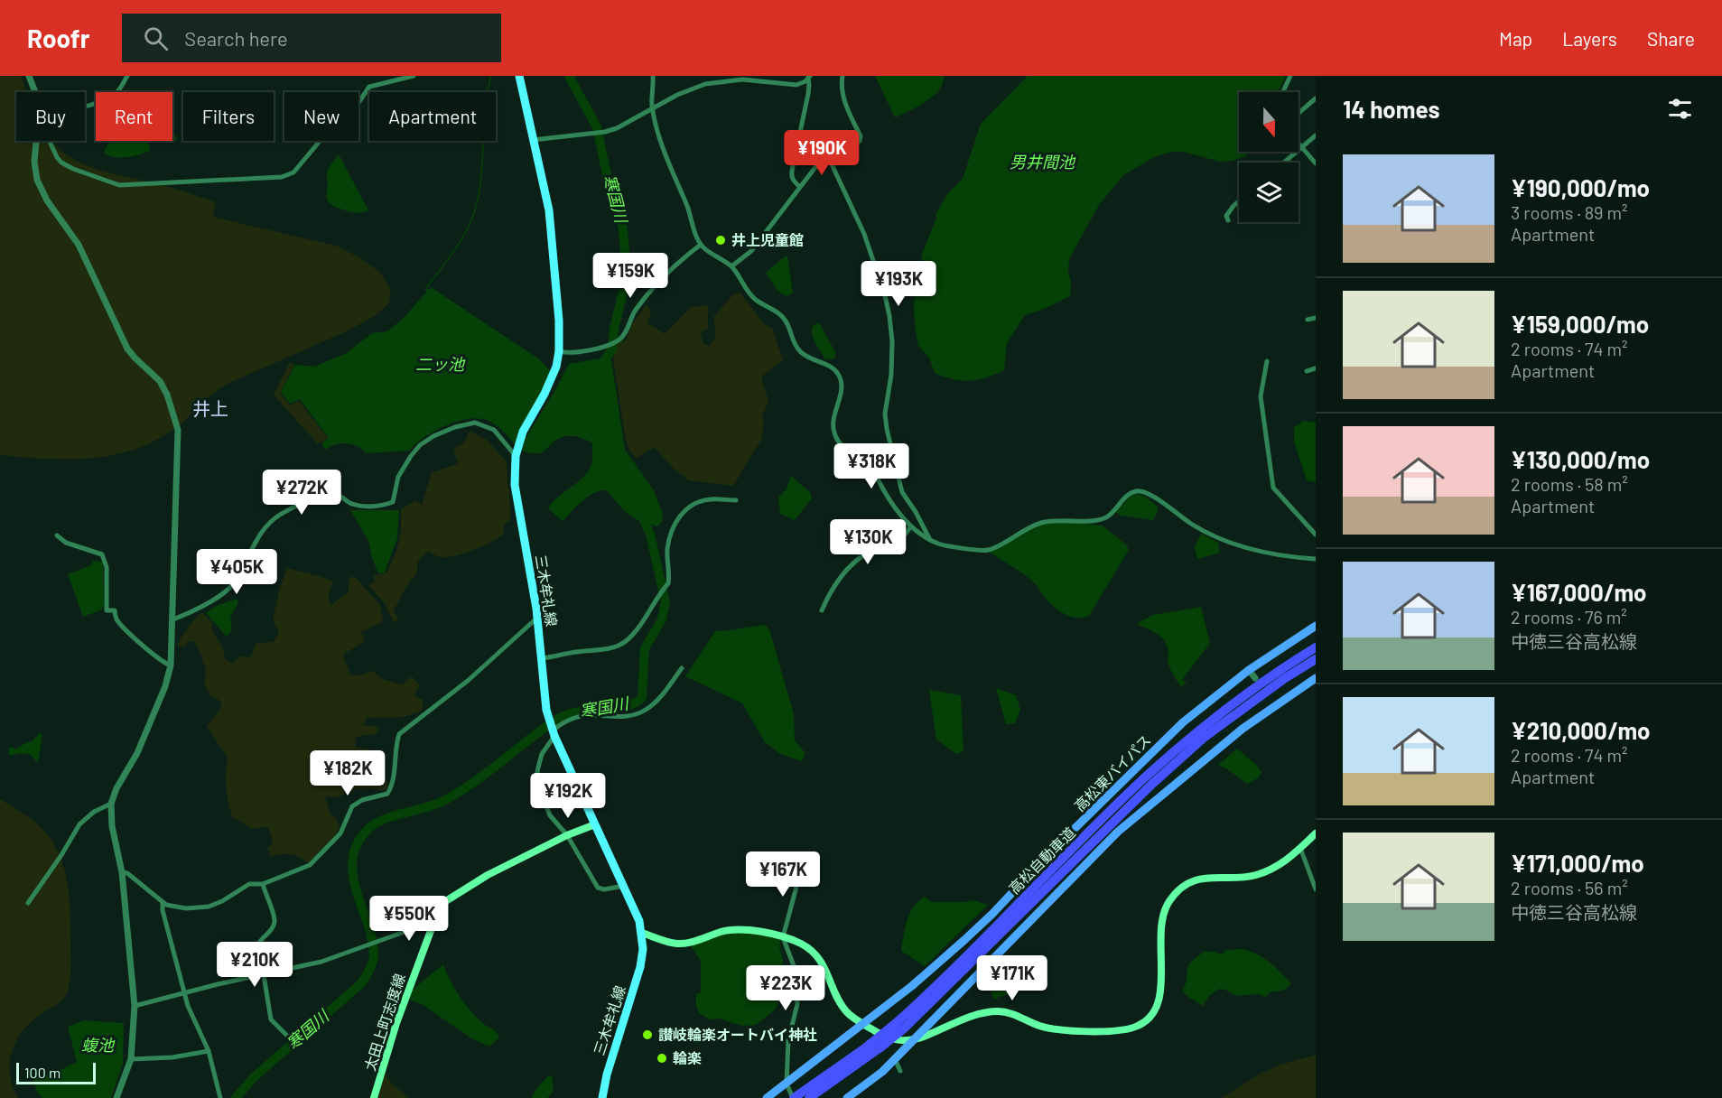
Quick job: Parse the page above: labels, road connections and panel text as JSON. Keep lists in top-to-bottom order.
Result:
{
  "streets": {
    "highway": ["高松東バイパス", "高松自動車道"],
    "main road": ["三木牟礼線", "太田上町志度線"]
  },
  "crossings": [
    ["三木牟礼線", "太田上町志度線"]
  ],
  "districts": ["井上"],
  "water": [
    "男井間池",
    "寒国川",
    "二ッ池",
    "蝮池"
  ],
  "places": ["井上児童館", "讃岐輪楽オートバイ神社", "輪楽"],
  "scale_bar": "100 m",
  "north": "bottom",
  "page": {
    "header": "Roofr",
    "search": "Search here",
    "nav": ["Map", "Layers", "Share"],
    "heading": "14 homes",
    "chip": [
      "Buy",
      "Rent",
      "Filters",
      "New",
      "Apartment"
    ],
    "price": [
      "¥190K",
      "¥159K",
      "¥193K",
      "¥318K",
      "¥272K",
      "¥130K",
      "¥405K",
      "¥182K",
      "¥192K",
      "¥167K",
      "¥550K",
      "¥210K",
      "¥171K",
      "¥223K"
    ],
    "list": [
      {
        "name": "¥190,000/mo",
        "note": "3 rooms · 89 m² · Apartment"
      },
      {
        "name": "¥159,000/mo",
        "note": "2 rooms · 74 m² · Apartment"
      },
      {
        "name": "¥130,000/mo",
        "note": "2 rooms · 58 m² · Apartment"
      },
      {
        "name": "¥167,000/mo",
        "note": "2 rooms · 76 m² · 中徳三谷高松線"
      },
      {
        "name": "¥210,000/mo",
        "note": "2 rooms · 74 m² · Apartment"
      },
      {
        "name": "¥171,000/mo",
        "note": "2 rooms · 56 m² · 中徳三谷高松線"
      }
    ],
    "scale": "100 m"
  }
}
